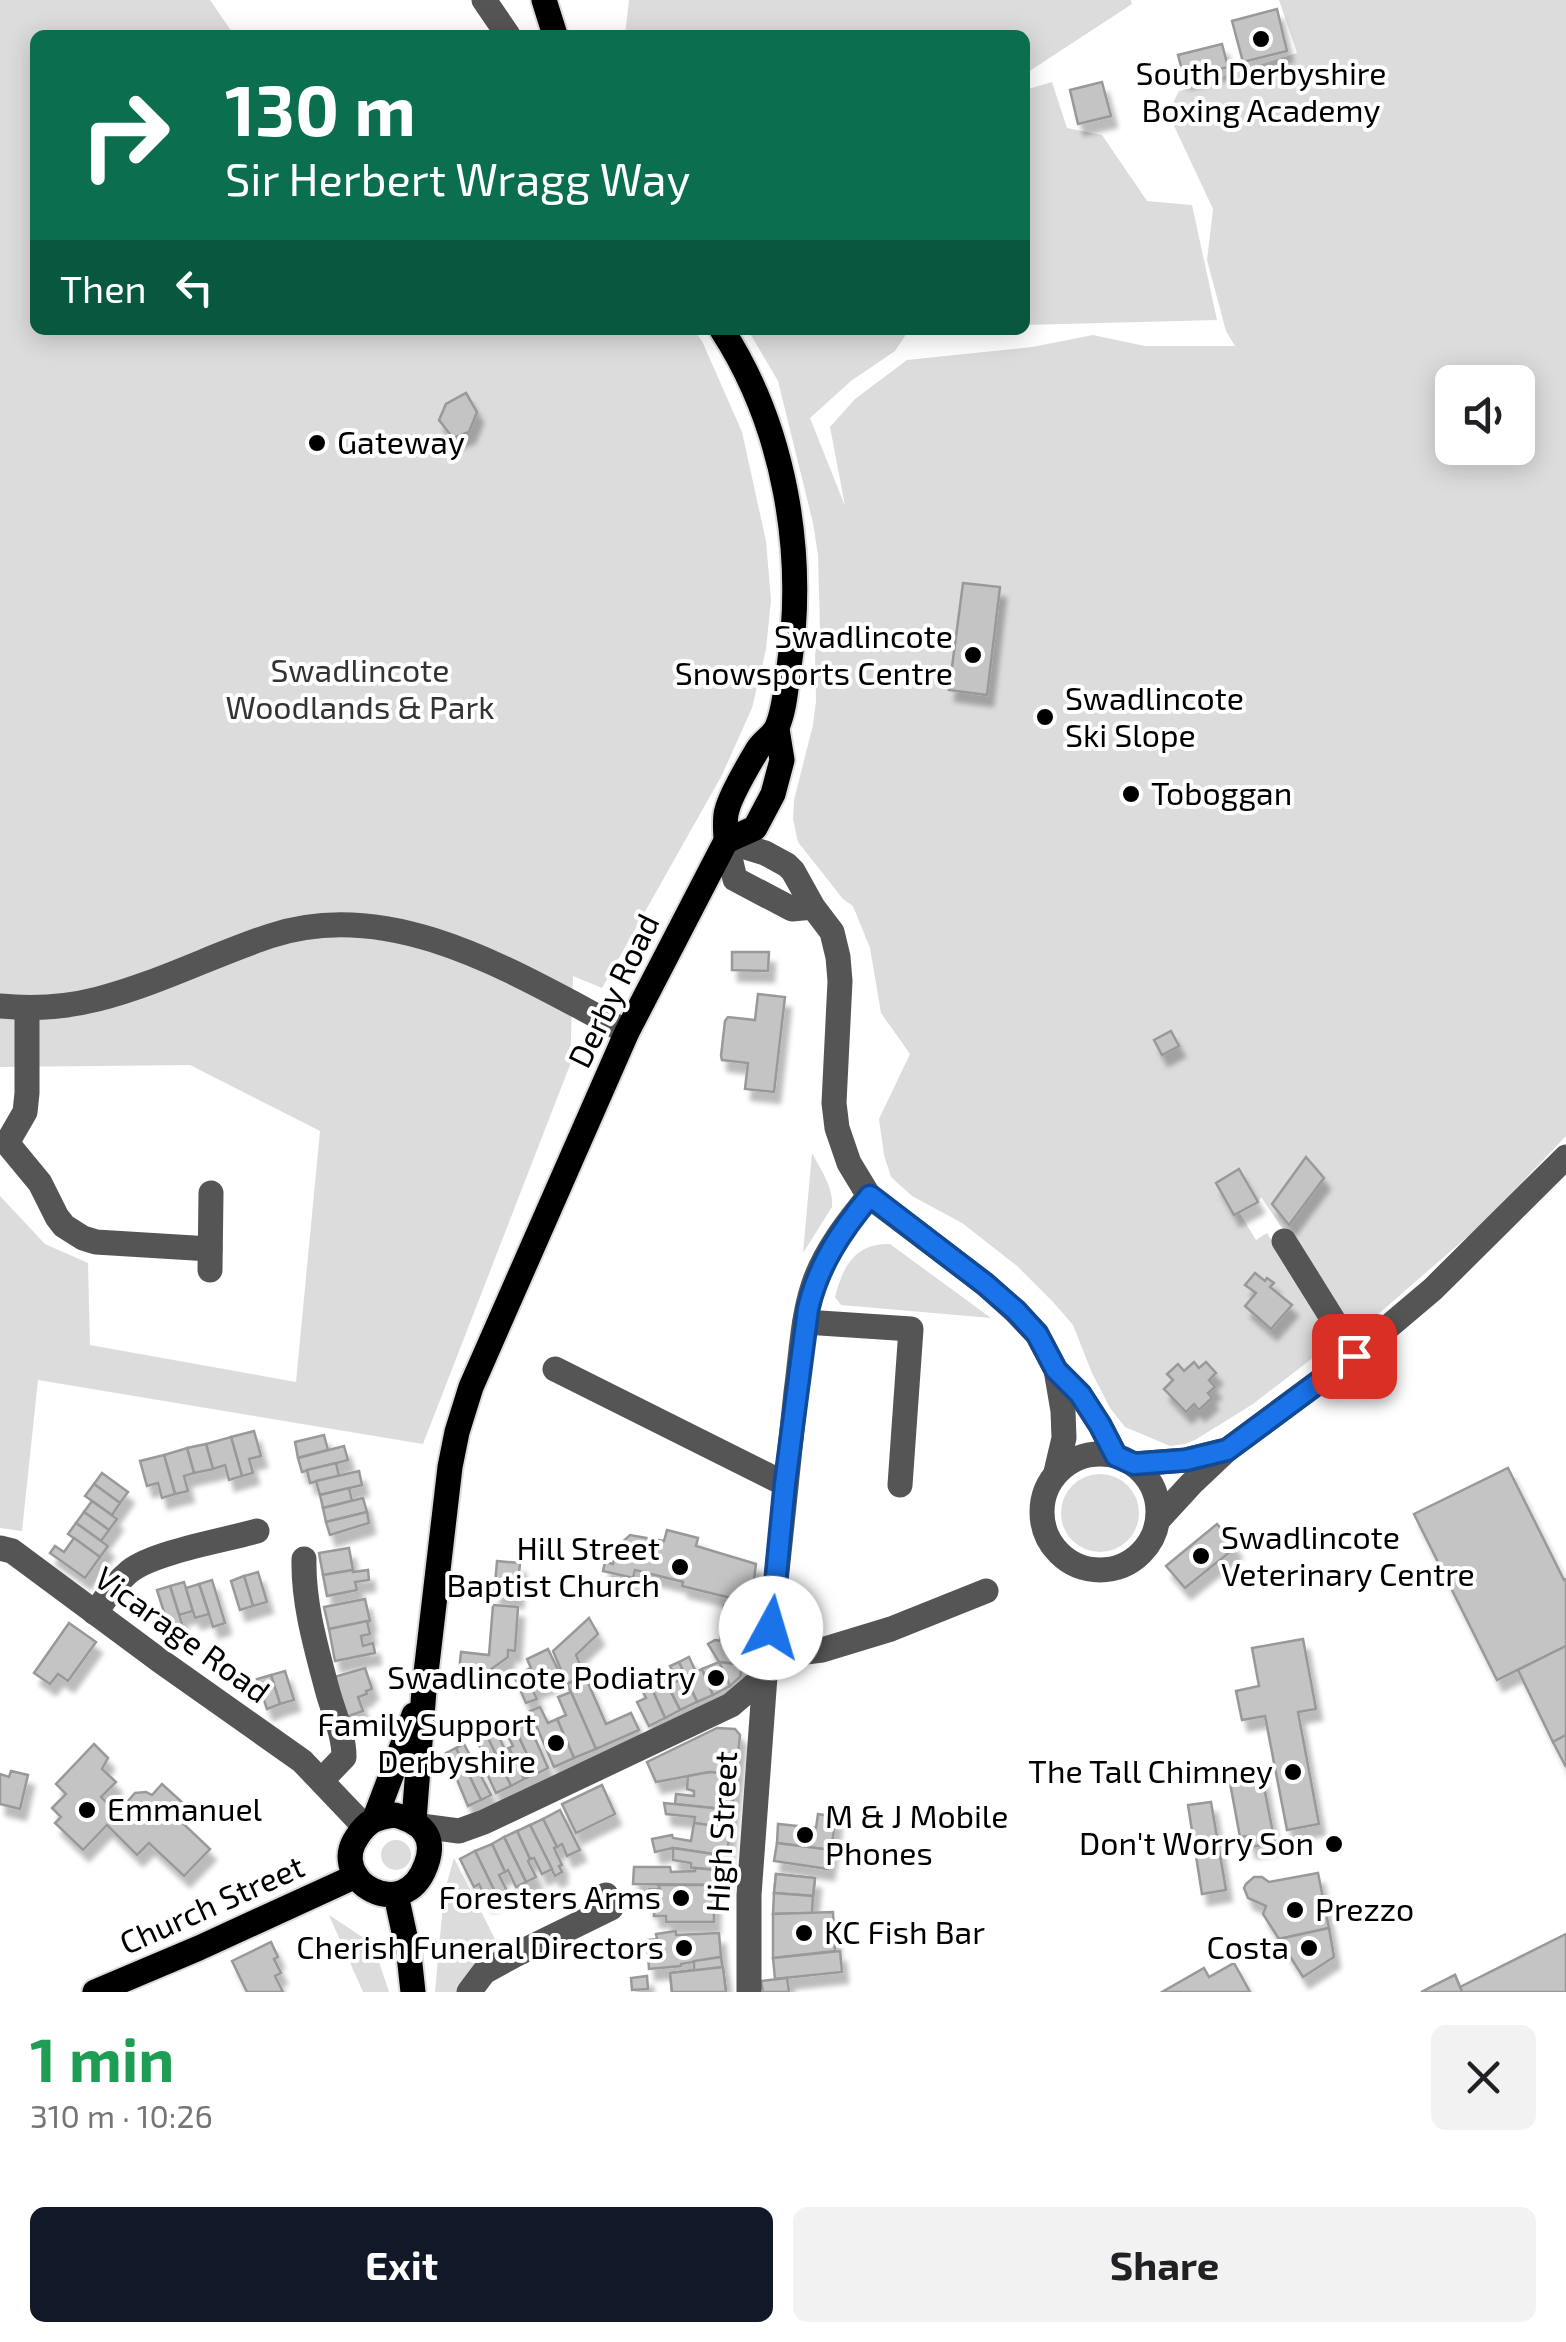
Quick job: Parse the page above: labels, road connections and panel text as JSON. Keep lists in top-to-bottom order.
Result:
{
  "streets": {
    "main road": ["Derby Road", "Church Street"],
    "street": ["Vicarage Road", "High Street"]
  },
  "crossings": [
    ["Derby Road", "Vicarage Road"],
    ["Derby Road", "Church Street"],
    ["Vicarage Road", "Church Street"]
  ],
  "parks": ["Swadlincote Woodlands & Park"],
  "places": [
    "South Derbyshire Boxing Academy",
    "Gateway",
    "Swadlincote Snowsports Centre",
    "Swadlincote Ski Slope",
    "Toboggan",
    "Swadlincote Veterinary Centre",
    "Hill Street Baptist Church",
    "Swadlincote Podiatry",
    "Family Support Derbyshire",
    "The Tall Chimney",
    "Emmanuel",
    "M & J Mobile Phones",
    "Don't Worry Son",
    "Foresters Arms",
    "Prezzo",
    "KC Fish Bar",
    "Cherish Funeral Directors",
    "Costa"
  ],
  "page": {
    "turn": ["130 m", "Sir Herbert Wragg Way"],
    "then": "Then",
    "heading": ["1 min", "310 m · 10:26"],
    "buttons": ["Exit", "Share"]
  }
}
